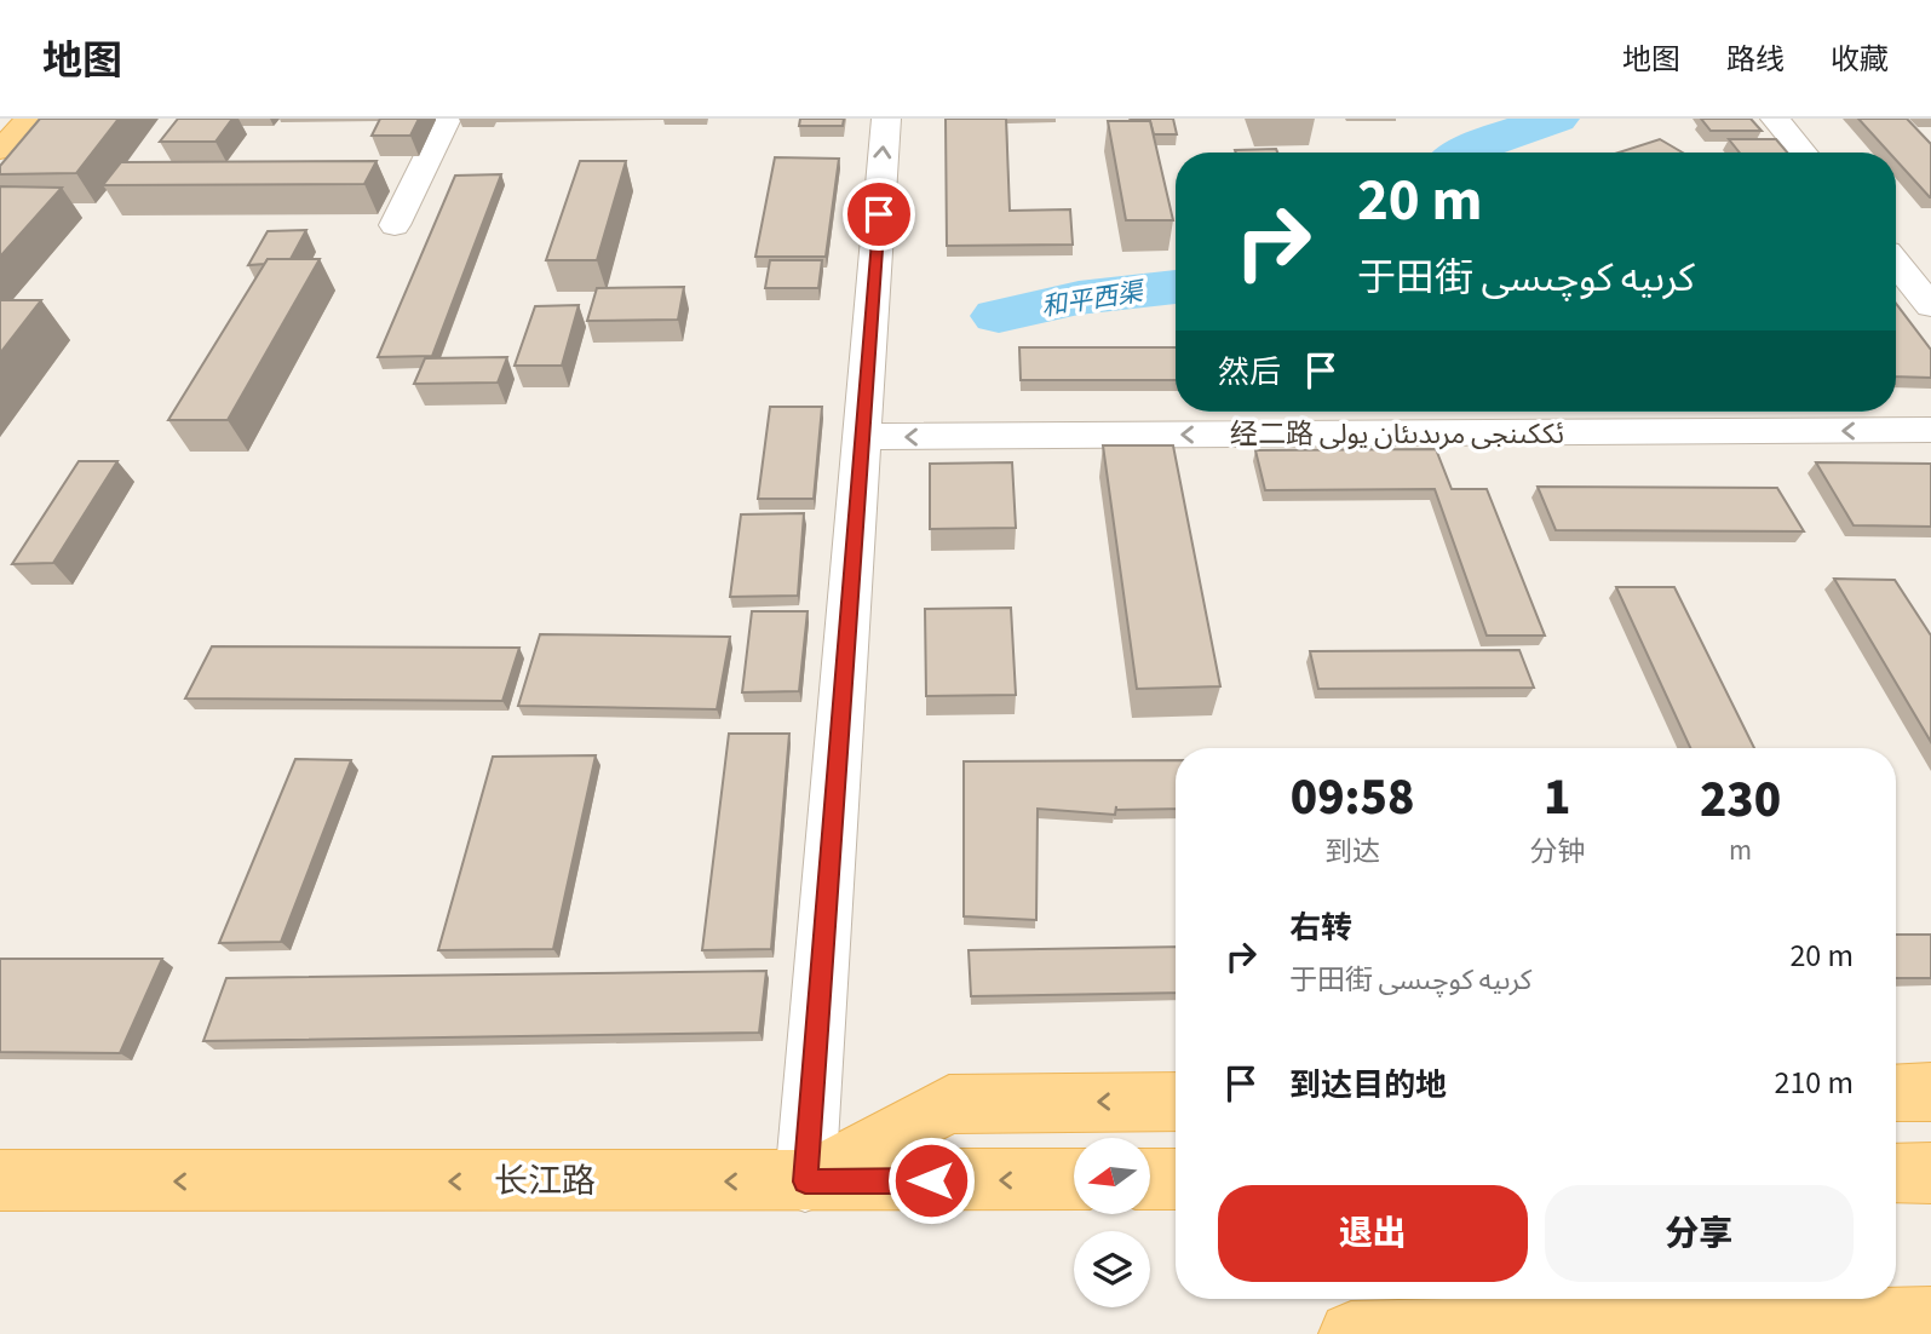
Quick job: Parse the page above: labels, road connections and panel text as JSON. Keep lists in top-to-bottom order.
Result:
{
  "streets": {
    "main road": ["长江路"],
    "street": ["经二路 ئككىنجى مرىدىئان يولى"]
  },
  "one_way": ["经二路 ئككىنجى مرىدىئان يولى", "长江路"],
  "water": ["和平西渠"],
  "north": "left",
  "page": {
    "header": "地图",
    "nav": ["地图", "路线", "收藏"],
    "turn": ["20 m", "于田街 كرىيە كوچىسى"],
    "then": "然后",
    "eta": [
      "09:58",
      "到达",
      "1",
      "分钟",
      "230",
      "m"
    ],
    "list": [
      {
        "name": "右转",
        "note": "于田街 كرىيە كوچىسى",
        "value": "20 m"
      },
      {
        "name": "到达目的地",
        "value": "210 m"
      }
    ],
    "buttons": ["退出", "分享"]
  }
}
